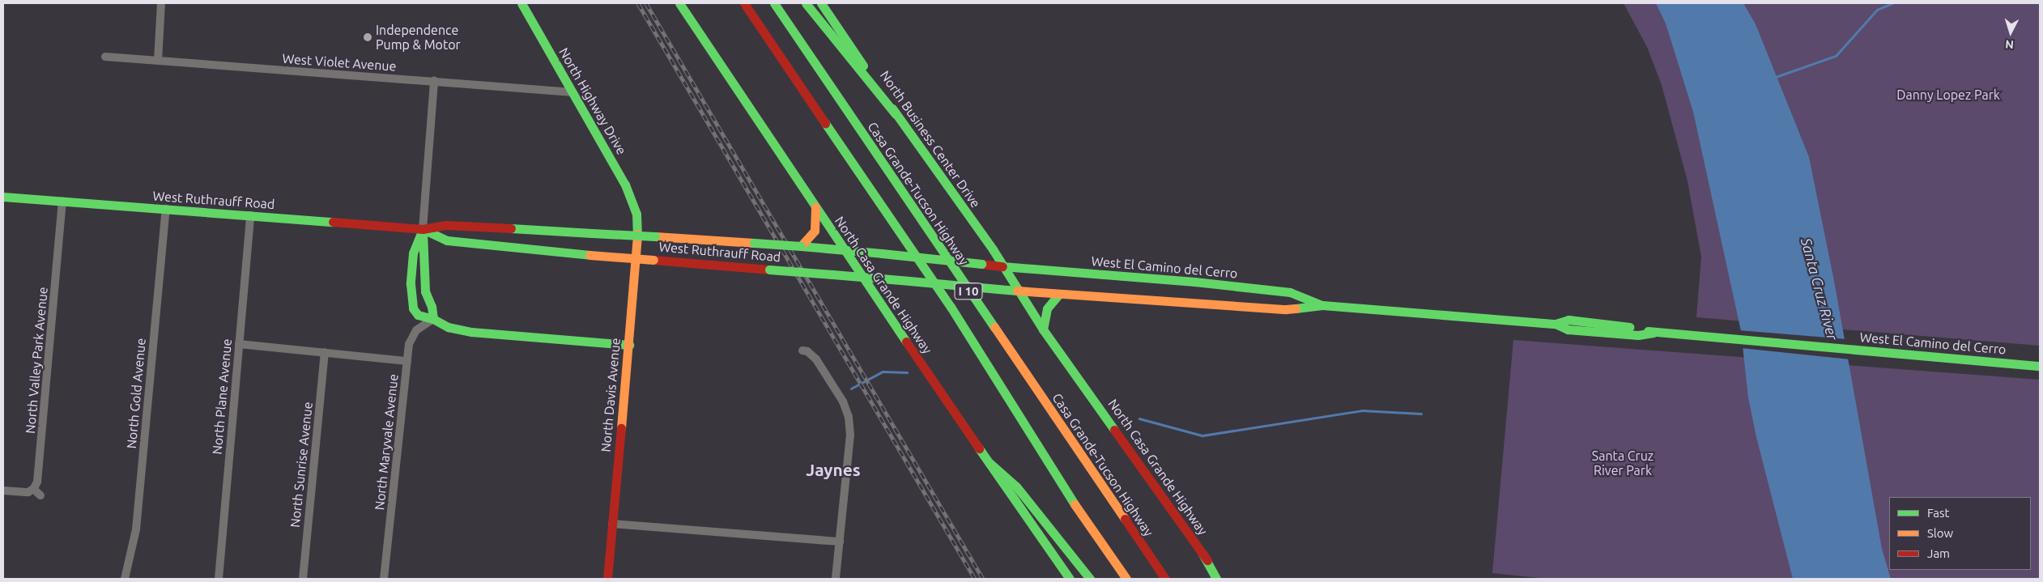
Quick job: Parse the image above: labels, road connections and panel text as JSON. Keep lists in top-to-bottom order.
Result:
{
  "streets": {
    "main road": [
      "North Highway Drive",
      "North Business Center Drive",
      "Casa Grande-Tucson Highway",
      "West Ruthrauff Road",
      "West El Camino del Cerro",
      "North Casa Grande Highway",
      "I 10",
      "North Davis Avenue"
    ],
    "street": [
      "West Violet Avenue",
      "North Valley Park Avenue",
      "North Gold Avenue",
      "North Plane Avenue",
      "North Maryvale Avenue",
      "North Sunrise Avenue"
    ]
  },
  "crossings": [
    ["West Violet Avenue", "North Highway Drive"],
    ["North Highway Drive", "North Davis Avenue"],
    ["North Business Center Drive", "West Ruthrauff Road"],
    ["North Business Center Drive", "West El Camino del Cerro"],
    ["North Business Center Drive", "North Casa Grande Highway"],
    ["West Ruthrauff Road", "West El Camino del Cerro"],
    ["West Ruthrauff Road", "North Casa Grande Highway"],
    ["West Ruthrauff Road", "North Valley Park Avenue"],
    ["West Ruthrauff Road", "North Gold Avenue"],
    ["West Ruthrauff Road", "North Plane Avenue"],
    ["West El Camino del Cerro", "North Casa Grande Highway"]
  ],
  "districts": ["Jaynes"],
  "water": ["Santa Cruz River"],
  "parks": ["Danny Lopez Park", "Santa Cruz River Park"],
  "places": ["Independence Pump & Motor"],
  "legend": ["Fast", "Slow", "Jam"],
  "north": "bottom"
}
